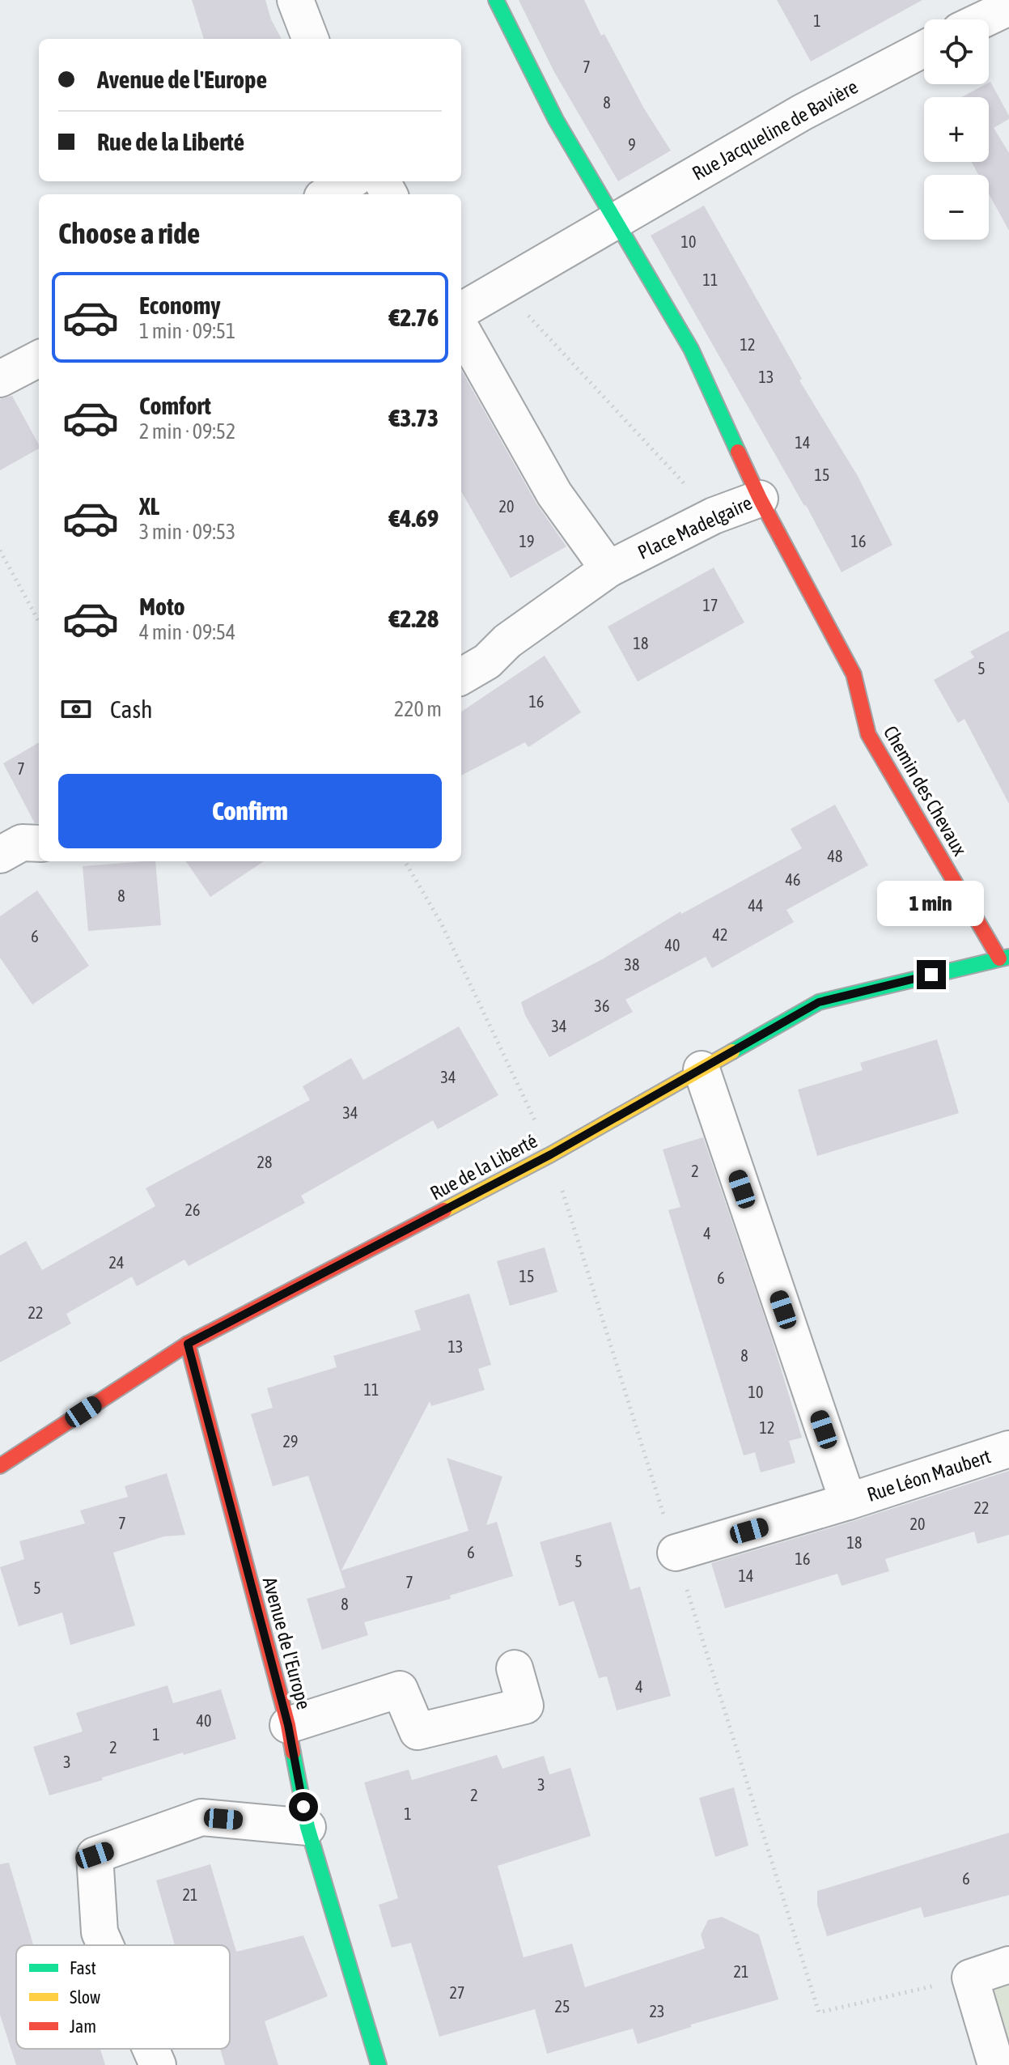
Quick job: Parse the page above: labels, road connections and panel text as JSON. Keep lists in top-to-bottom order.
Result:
{
  "streets": {
    "street": [
      "Rue Jacqueline de Bavière",
      "Place Madelgaire",
      "Chemin des Chevaux",
      "Rue de la Liberté",
      "Rue Léon Maubert",
      "Avenue de l'Europe"
    ]
  },
  "crossings": [
    ["Rue Jacqueline de Bavière", "Place Madelgaire"],
    ["Place Madelgaire", "Chemin des Chevaux"],
    ["Chemin des Chevaux", "Rue de la Liberté"],
    ["Rue de la Liberté", "Rue Léon Maubert"],
    ["Rue de la Liberté", "Avenue de l'Europe"]
  ],
  "house_numbers": [
    "1",
    "7",
    "8",
    "9",
    "10",
    "11",
    "12",
    "13",
    "14",
    "15",
    "20",
    "19",
    "16",
    "17",
    "18",
    "5",
    "16",
    "7",
    "48",
    "46",
    "8",
    "44",
    "42",
    "6",
    "40",
    "38",
    "36",
    "34",
    "34",
    "34",
    "28",
    "2",
    "26",
    "4",
    "24",
    "15",
    "6",
    "22",
    "13",
    "8",
    "11",
    "10",
    "12",
    "29",
    "22",
    "7",
    "20",
    "18",
    "6",
    "16",
    "5",
    "14",
    "7",
    "5",
    "8",
    "4",
    "40",
    "1",
    "2",
    "3",
    "3",
    "2",
    "1",
    "6",
    "21",
    "21",
    "27",
    "25",
    "23"
  ],
  "legend": ["Fast", "Slow", "Jam"],
  "page": {
    "map_buttons": ["+", "−"],
    "banner": ["Avenue de l'Europe", "Rue de la Liberté"],
    "heading": "Choose a ride",
    "list": [
      {
        "name": "Economy",
        "note": "1 min · 09:51",
        "value": "€2.76"
      },
      {
        "name": "Comfort",
        "note": "2 min · 09:52",
        "value": "€3.73"
      },
      {
        "name": "XL",
        "note": "3 min · 09:53",
        "value": "€4.69"
      },
      {
        "name": "Moto",
        "note": "4 min · 09:54",
        "value": "€2.28"
      }
    ],
    "pay": ["Cash", "220 m"],
    "buttons": "Confirm",
    "bubble": "1 min"
  }
}
